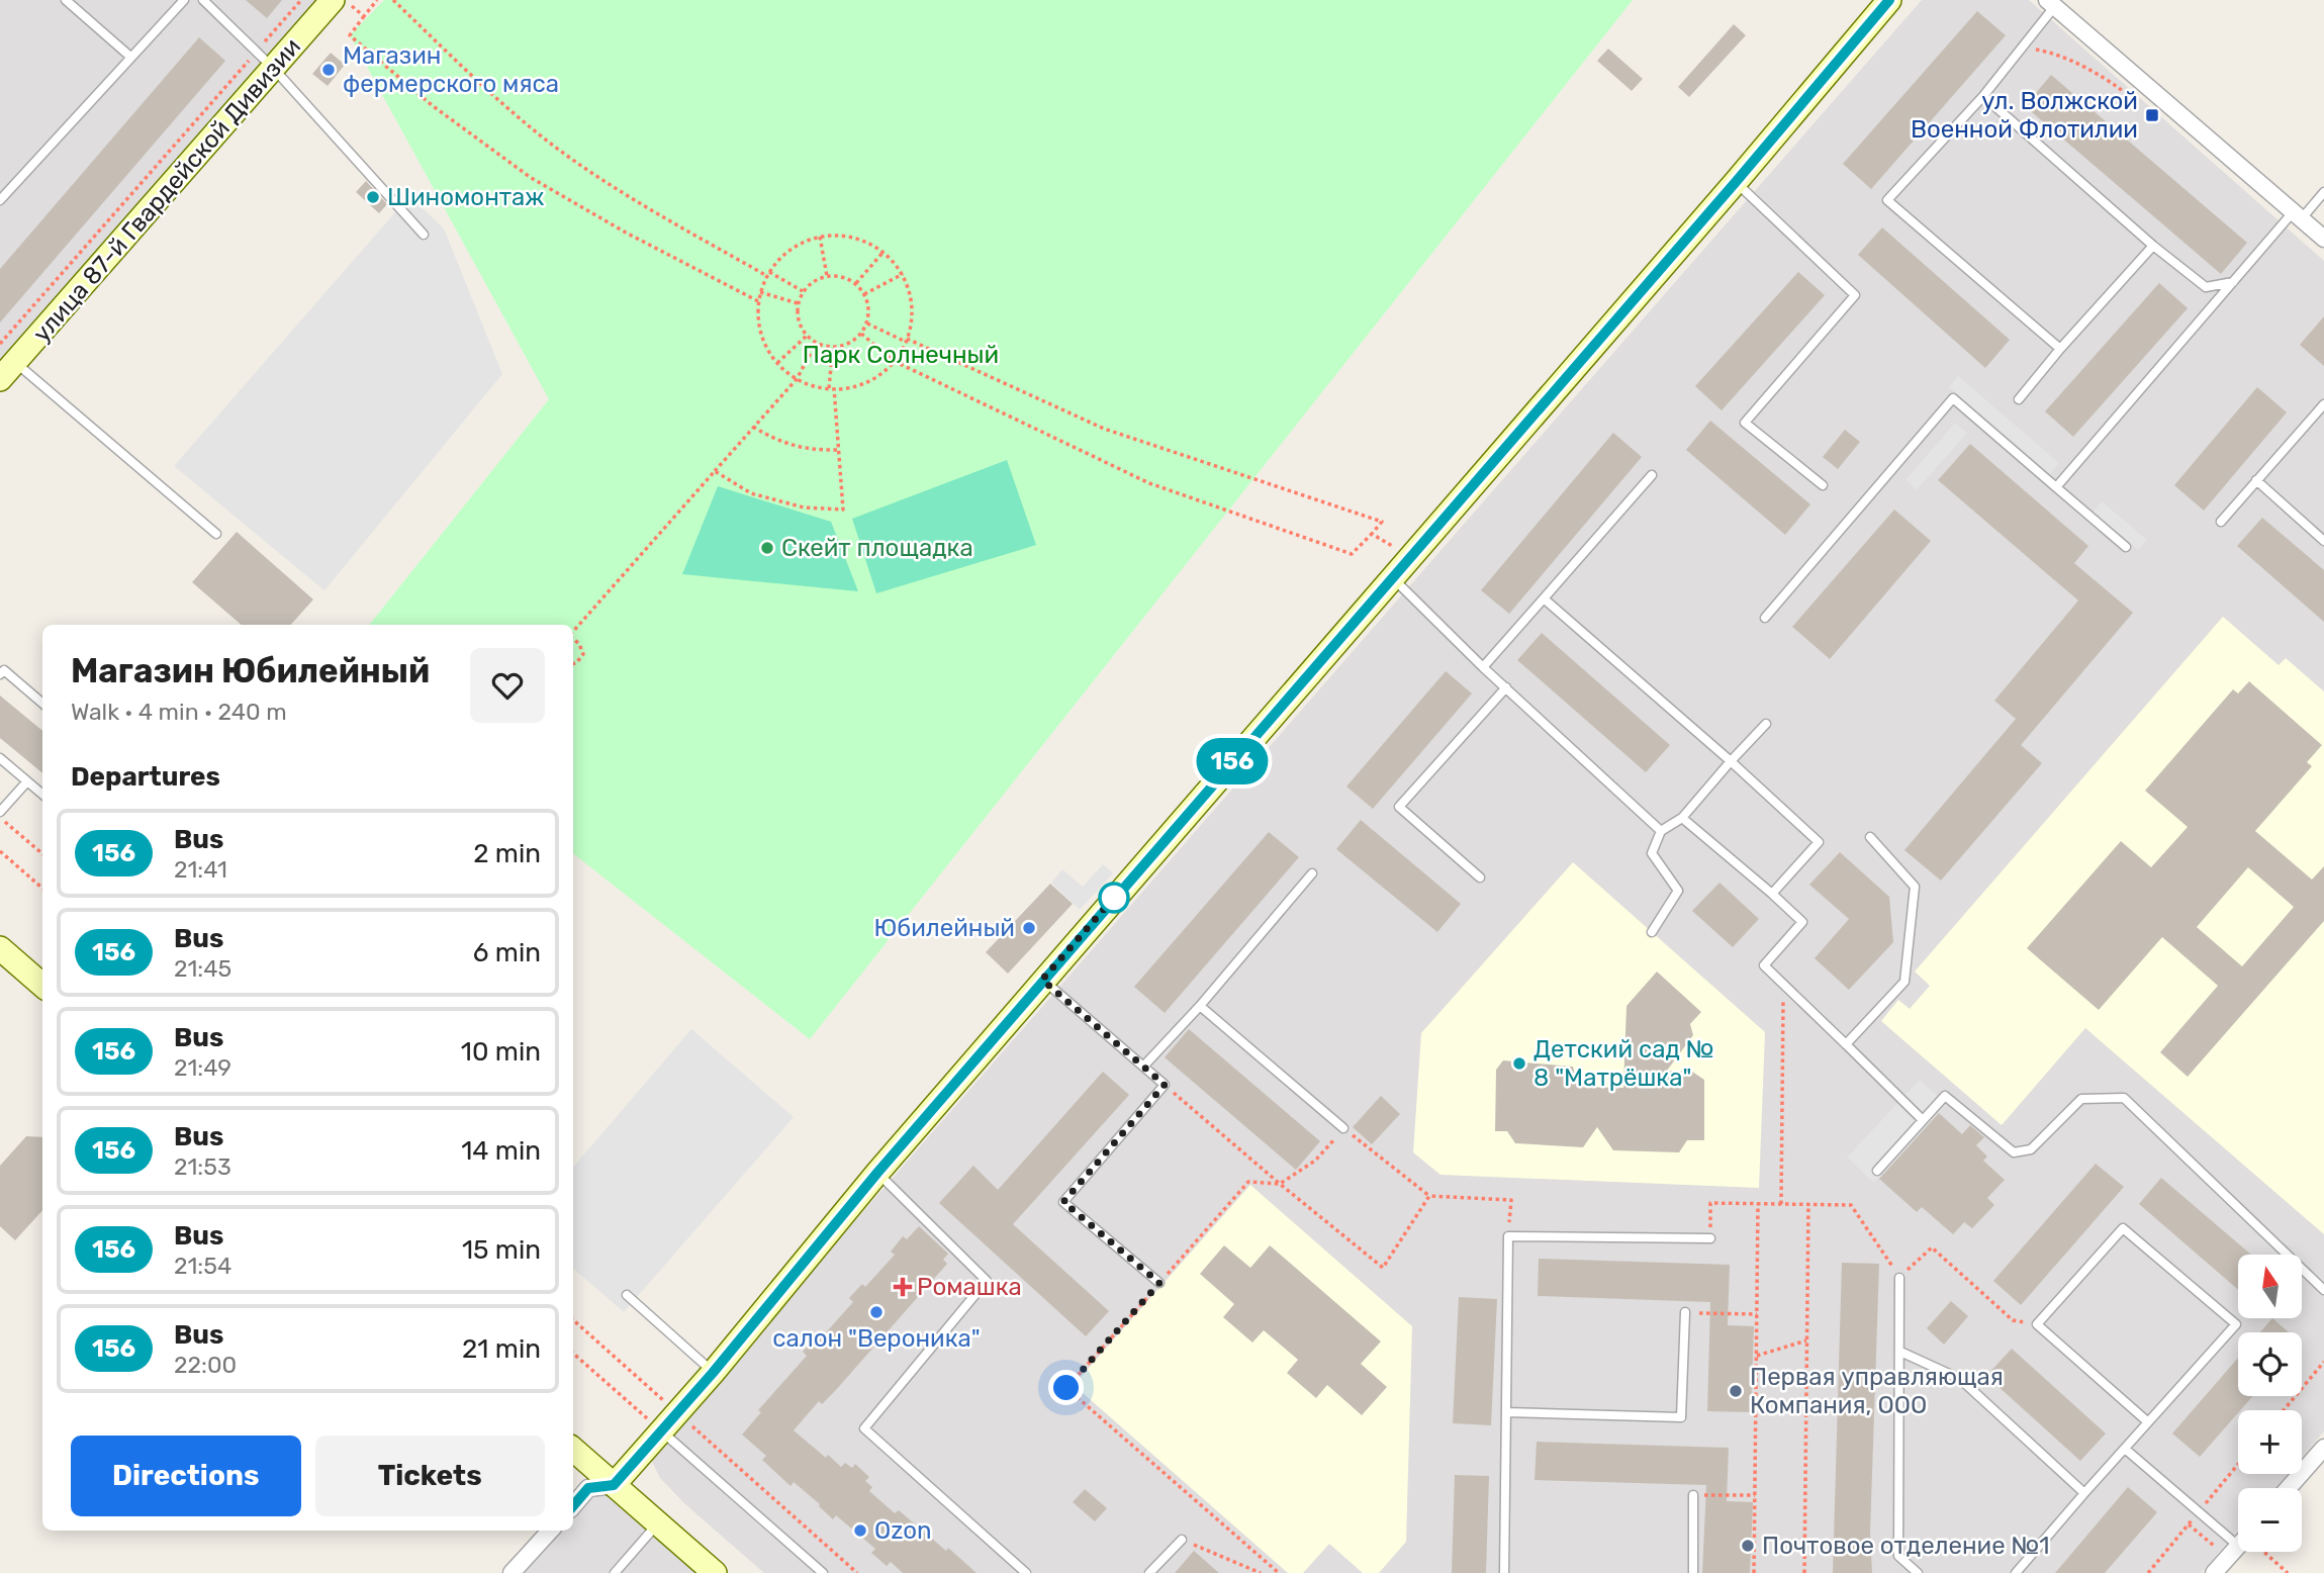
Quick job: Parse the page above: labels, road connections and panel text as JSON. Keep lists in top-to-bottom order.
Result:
{
  "streets": {
    "street": ["улица 87-й Гвардейской Дивизии"]
  },
  "parks": ["Парк Солнечный"],
  "places": {
    "other": [
      "Магазин фермерского мяса",
      "Шиномонтаж",
      "Скейт площадка",
      "Юбилейный",
      "Детский сад № 8 \"Матрёшка\"",
      "салон \"Вероника\"",
      "Первая управляющая Компания, ООО",
      "Ozon",
      "Почтовое отделение №1"
    ],
    "transit": ["ул. Волжской Военной Флотилии"],
    "health": ["Ромашка"]
  },
  "lines": ["bus line 156"],
  "north": "top",
  "page": {
    "on_map": "156",
    "heading": [
      ["Магазин Юбилейный", "Walk · 4 min · 240 m"],
      "Departures"
    ],
    "list": [
      {
        "mark": "156",
        "name": "Bus",
        "note": "21:41",
        "value": "2 min"
      },
      {
        "mark": "156",
        "name": "Bus",
        "note": "21:45",
        "value": "6 min"
      },
      {
        "mark": "156",
        "name": "Bus",
        "note": "21:49",
        "value": "10 min"
      },
      {
        "mark": "156",
        "name": "Bus",
        "note": "21:53",
        "value": "14 min"
      },
      {
        "mark": "156",
        "name": "Bus",
        "note": "21:54",
        "value": "15 min"
      },
      {
        "mark": "156",
        "name": "Bus",
        "note": "22:00",
        "value": "21 min"
      }
    ],
    "map_buttons": ["+", "−"],
    "buttons": ["Directions", "Tickets"]
  }
}
